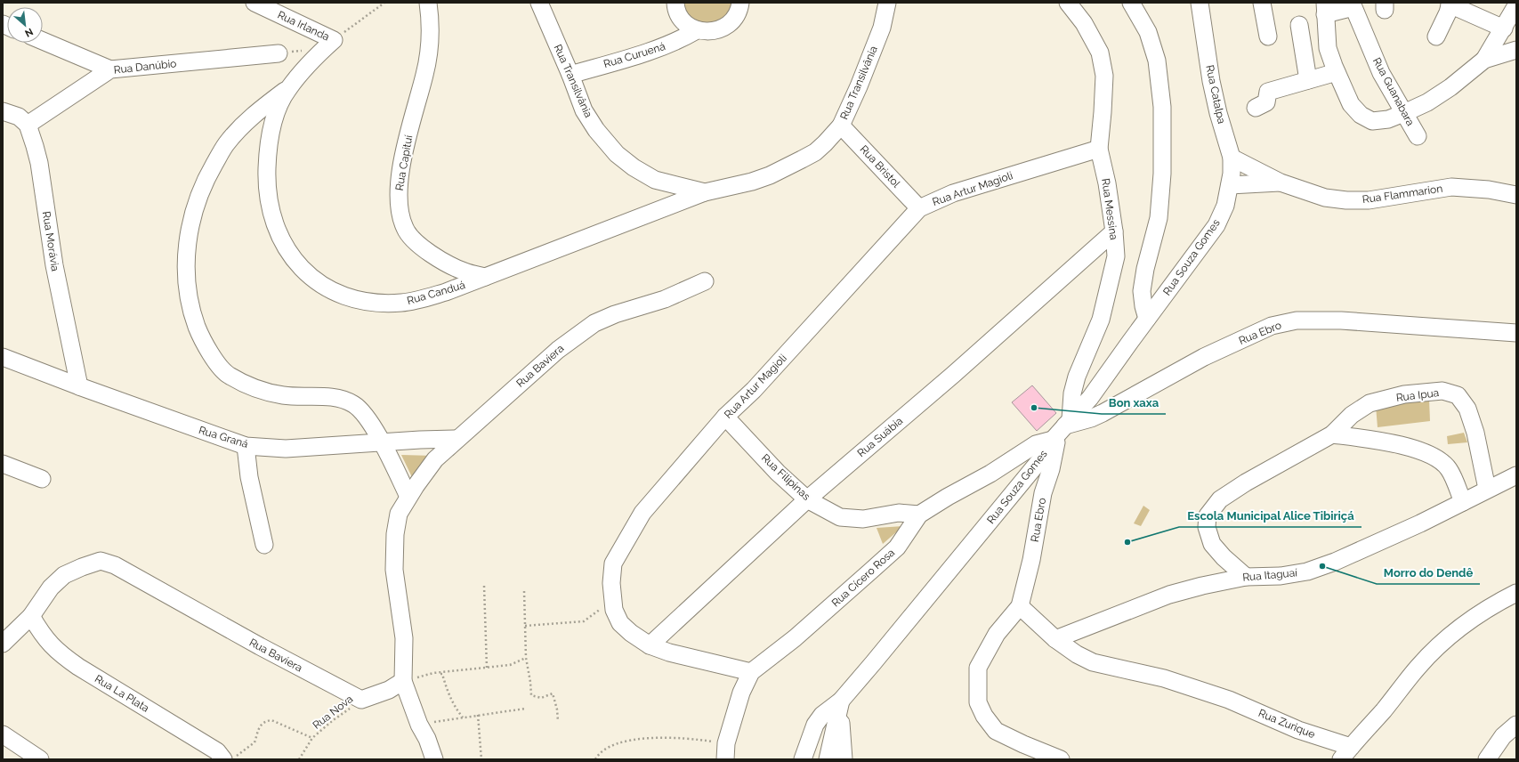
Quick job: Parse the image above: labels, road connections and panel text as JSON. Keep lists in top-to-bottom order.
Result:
{
  "streets": {
    "street": [
      "Rua Irlanda",
      "Rua Curuená",
      "Rua Danúbio",
      "Rua Transilvânia",
      "Rua Guanabara",
      "Rua Catalpa",
      "Rua Capituí",
      "Rua Bristol",
      "Rua Artur Magioli",
      "Rua Flammarion",
      "Rua Messina",
      "Rua Morávia",
      "Rua Souza Gomes",
      "Rua Canduá",
      "Rua Ebro",
      "Rua Baviera",
      "Rua Ipua",
      "Rua Graná",
      "Rua Suábia",
      "Rua Filipinas",
      "Rua Itaguaí",
      "Rua Cícero Rosa",
      "Rua La Plata",
      "Rua Zurique"
    ],
    "path": ["Rua Nova"]
  },
  "crossings": [
    ["Rua Irlanda", "Rua Canduá"],
    ["Rua Curuená", "Rua Transilvânia"],
    ["Rua Danúbio", "Rua Morávia"],
    ["Rua Transilvânia", "Rua Bristol"],
    ["Rua Transilvânia", "Rua Canduá"],
    ["Rua Catalpa", "Rua Flammarion"],
    ["Rua Catalpa", "Rua Souza Gomes"],
    ["Rua Capituí", "Rua Canduá"],
    ["Rua Bristol", "Rua Artur Magioli"],
    ["Rua Artur Magioli", "Rua Messina"],
    ["Rua Artur Magioli", "Rua Suábia"],
    ["Rua Artur Magioli", "Rua Filipinas"],
    ["Rua Artur Magioli", "Rua Cícero Rosa"],
    ["Rua Messina", "Rua Souza Gomes"],
    ["Rua Messina", "Rua Ebro"],
    ["Rua Messina", "Rua Suábia"],
    ["Rua Messina", "Rua Cícero Rosa"],
    ["Rua Morávia", "Rua Graná"],
    ["Rua Souza Gomes", "Rua Ebro"],
    ["Rua Souza Gomes", "Rua Cícero Rosa"],
    ["Rua Ebro", "Rua Cícero Rosa"],
    ["Rua Ebro", "Rua Zurique"],
    ["Rua Baviera", "Rua Graná"],
    ["Rua Baviera", "Rua La Plata"],
    ["Rua Baviera", "Rua Nova"],
    ["Rua Ipua", "Rua Itaguaí"],
    ["Rua Suábia", "Rua Filipinas"],
    ["Rua Filipinas", "Rua Cícero Rosa"],
    ["Rua Itaguaí", "Rua Zurique"],
    ["Rua La Plata", "Rua Nova"]
  ],
  "places": ["Bon xaxa", "Escola Municipal Alice Tibiriçá", "Morro do Dendê"],
  "north": "bottom right"
}
